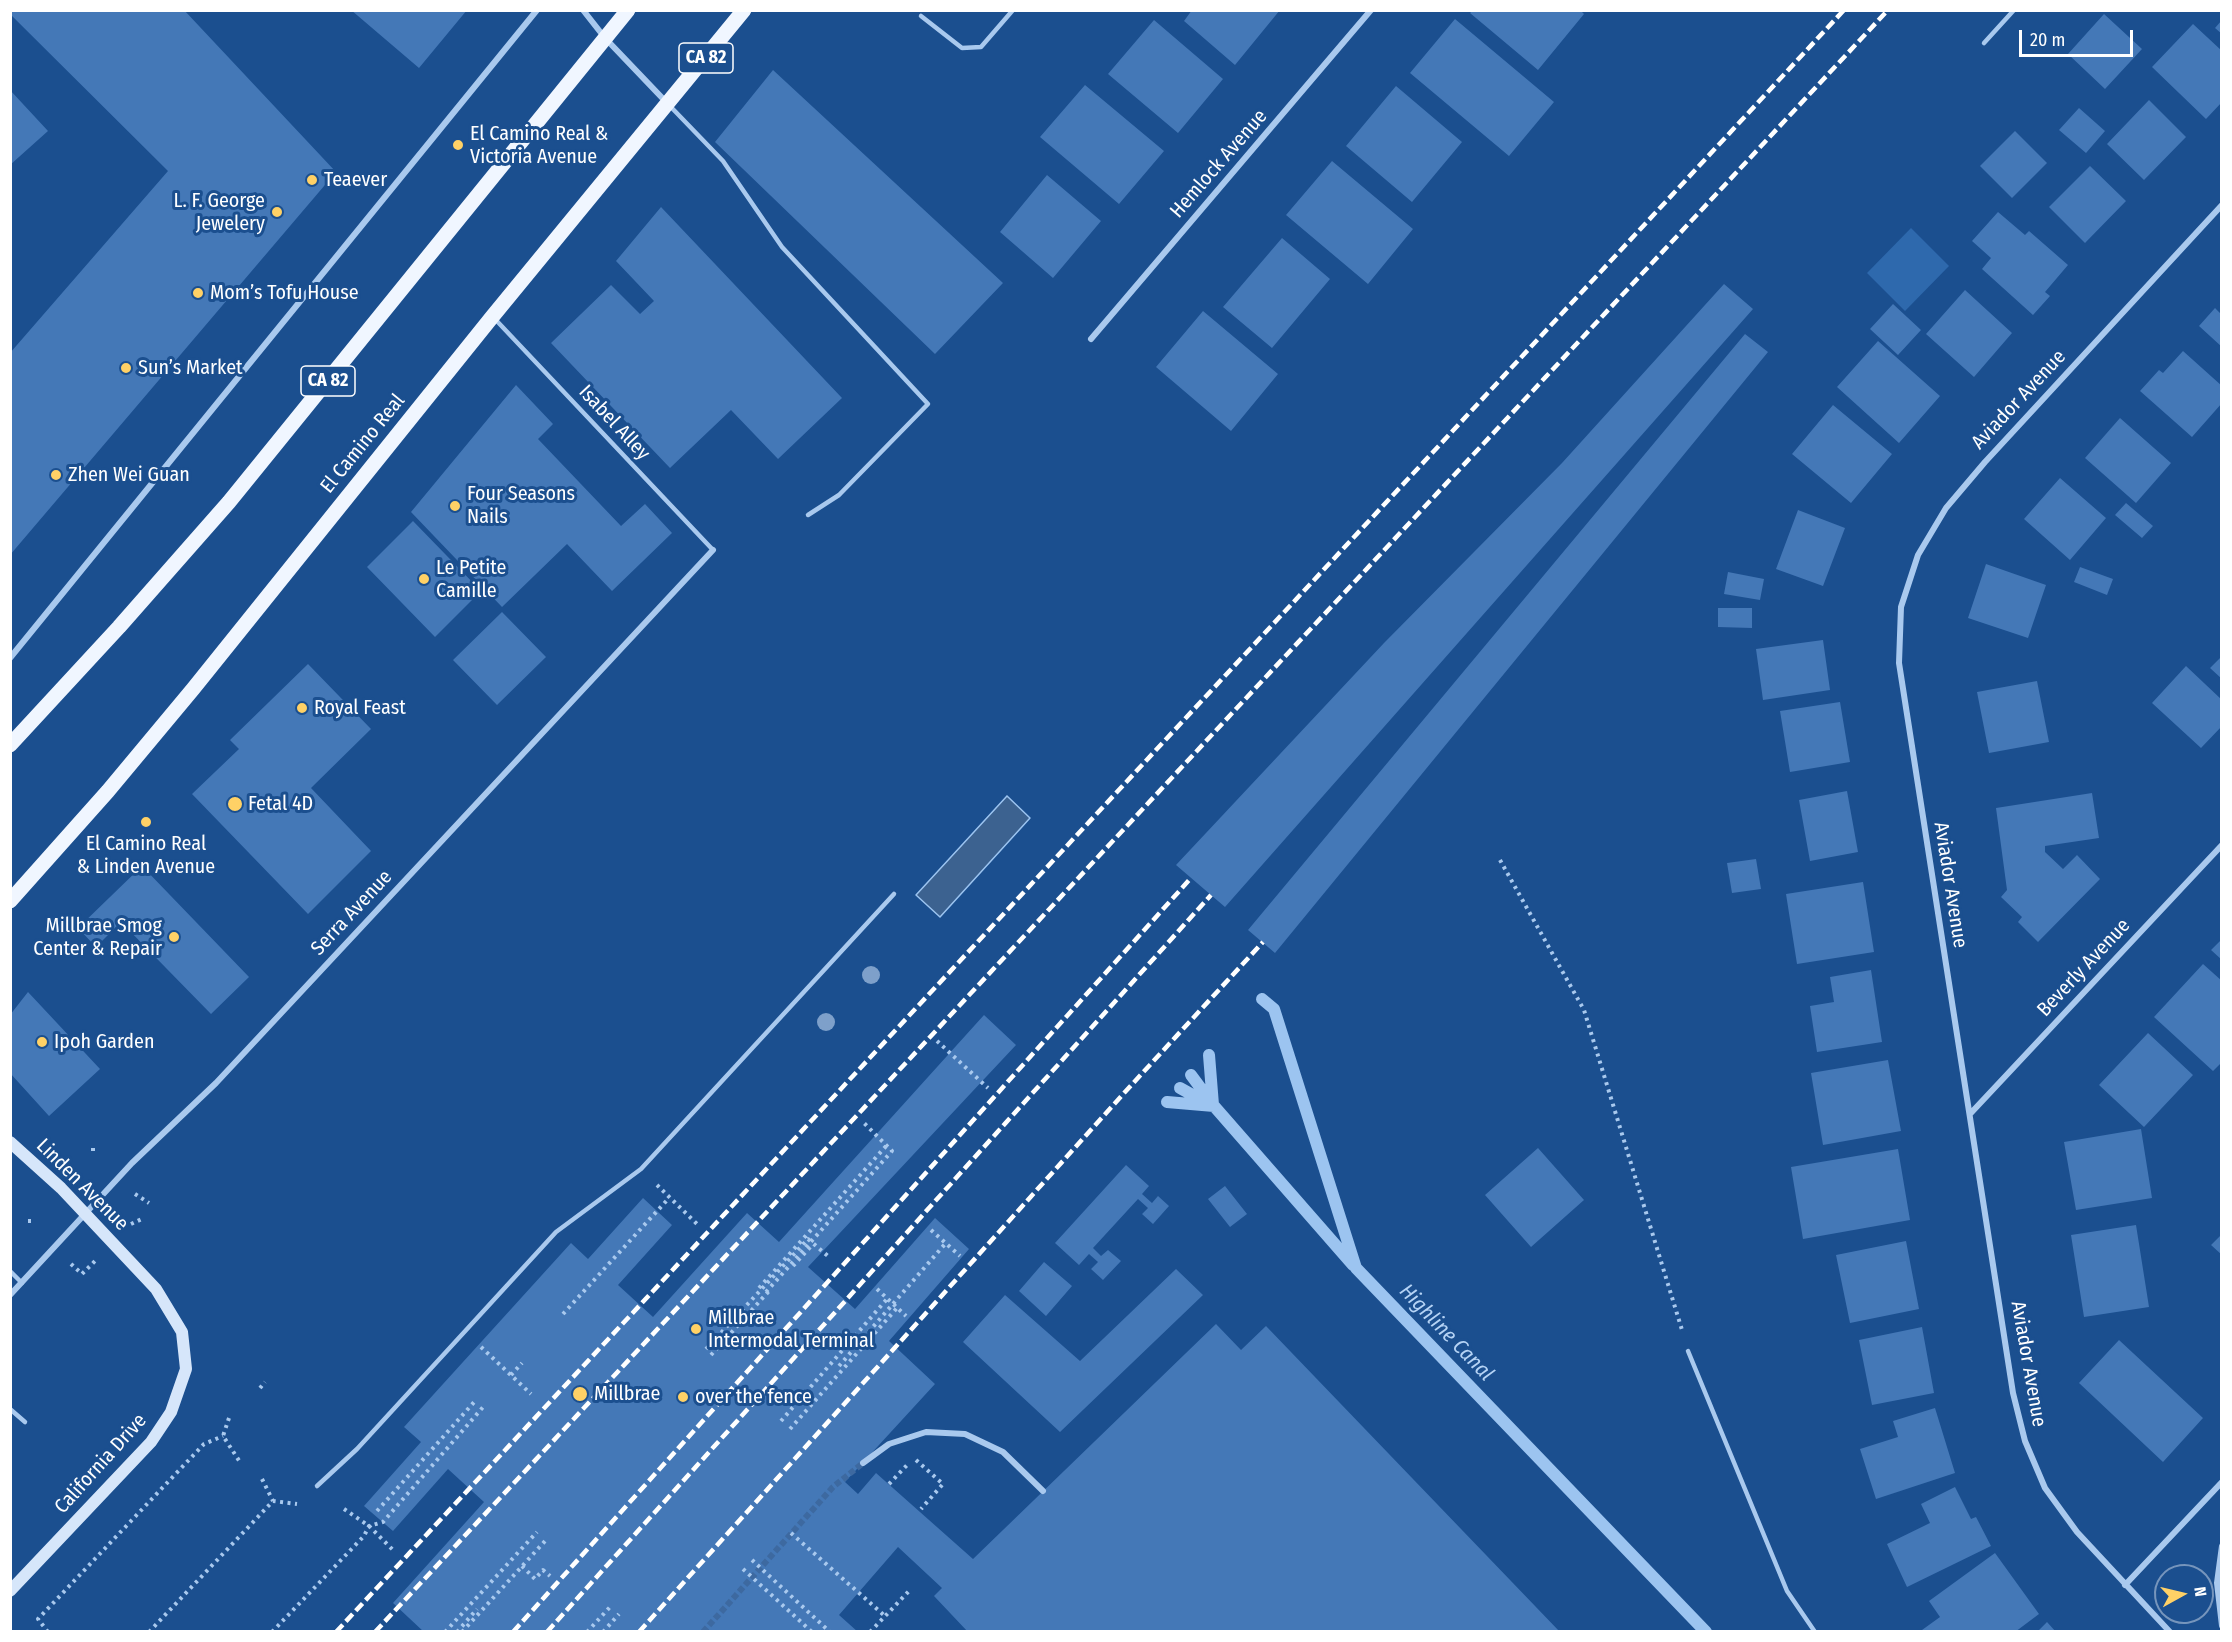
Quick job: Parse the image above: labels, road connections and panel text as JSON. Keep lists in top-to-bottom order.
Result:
{
  "streets": {
    "main road": ["CA 82", "El Camino Real"],
    "street": [
      "Hemlock Avenue",
      "Aviador Avenue",
      "Serra Avenue",
      "Beverly Avenue",
      "Linden Avenue",
      "California Drive"
    ],
    "lane": ["Isabel Alley"]
  },
  "crossings": [
    ["Aviador Avenue", "Beverly Avenue"],
    ["Isabel Alley", "El Camino Real"],
    ["Isabel Alley", "Serra Avenue"],
    ["Serra Avenue", "Linden Avenue"],
    ["Linden Avenue", "California Drive"]
  ],
  "water": ["Highline Canal"],
  "places": [
    "El Camino Real & Victoria Avenue",
    "Teaever",
    "L. F. George Jewelery",
    "Mom’s Tofu House",
    "Sun’s Market",
    "Zhen Wei Guan",
    "Four Seasons Nails",
    "Le Petite Camille",
    "Royal Feast",
    "Fetal 4D",
    "El Camino Real & Linden Avenue",
    "Millbrae Smog Center & Repair",
    "Ipoh Garden",
    "Millbrae Intermodal Terminal",
    "Millbrae",
    "over the fence"
  ],
  "scale_bar": "20 m",
  "north": "right"
}
